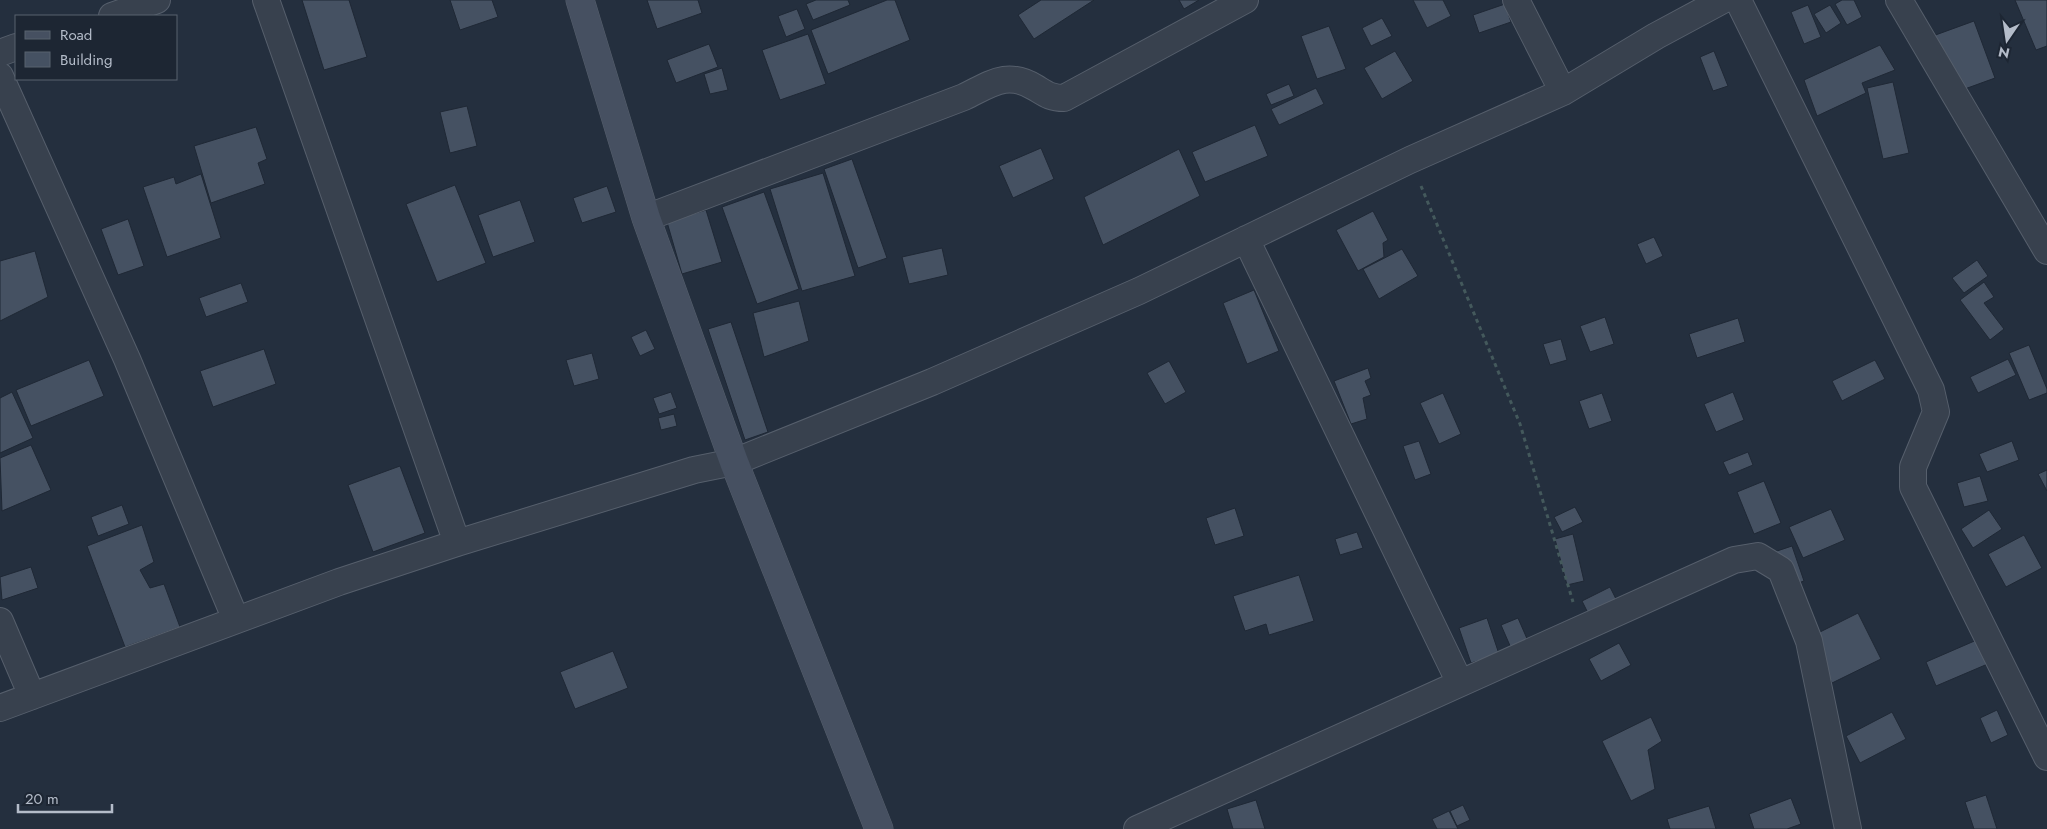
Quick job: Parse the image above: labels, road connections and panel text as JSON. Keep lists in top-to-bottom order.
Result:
{
  "legend": ["Road", "Building"],
  "scale_bar": "20 m",
  "north": "bottom"
}
